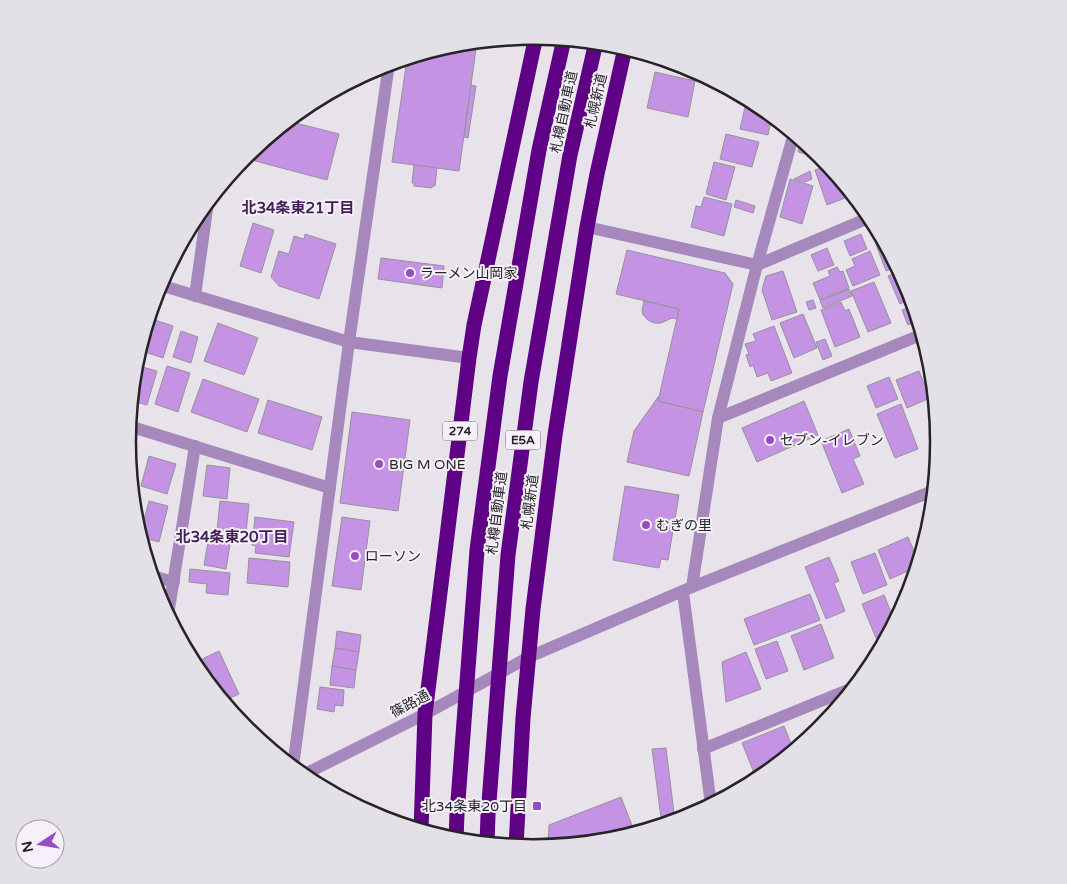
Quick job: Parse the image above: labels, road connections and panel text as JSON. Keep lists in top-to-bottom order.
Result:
{
  "streets": {
    "highway": [
      "札幌新道",
      "札樽自動車道",
      "274",
      "E5A"
    ],
    "street": ["篠路通"]
  },
  "crossings": [
    ["札幌新道", "篠路通"],
    ["274", "篠路通"]
  ],
  "districts": ["北34条東21丁目", "北34条東20丁目"],
  "places": {
    "other": [
      "ラーメン山岡家",
      "セブン-イレブン",
      "BIG M ONE",
      "むぎの里",
      "ローソン"
    ],
    "transit": ["北34条東20丁目"]
  },
  "north": "left"
}
